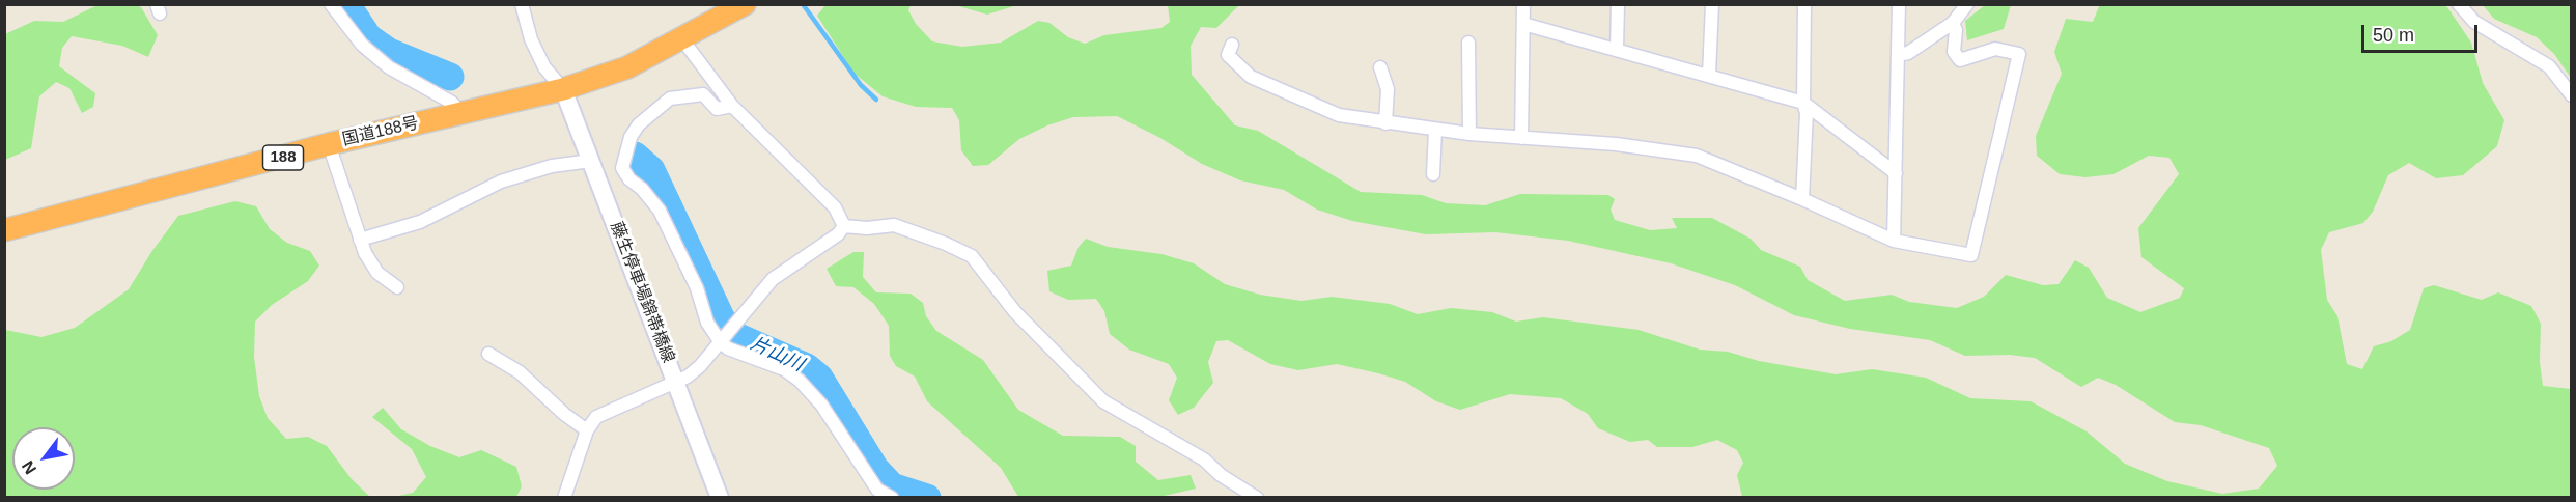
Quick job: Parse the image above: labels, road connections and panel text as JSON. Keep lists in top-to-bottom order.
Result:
{
  "streets": {
    "highway": ["国道188号", "188"],
    "main road": ["藤生停車場錦帯橋線"]
  },
  "crossings": [
    ["国道188号", "藤生停車場錦帯橋線"]
  ],
  "water": ["片山川"],
  "scale_bar": "50 m",
  "north": "bottom left"
}
